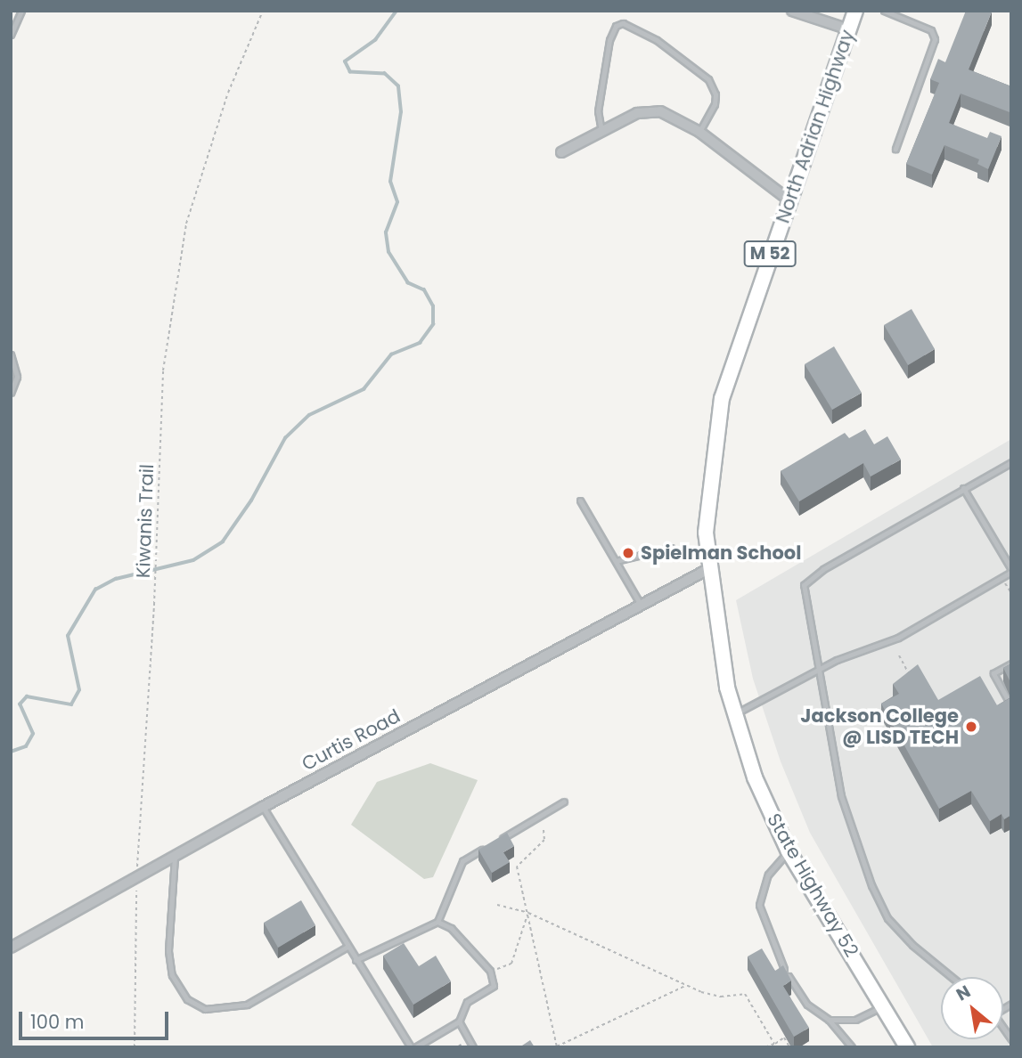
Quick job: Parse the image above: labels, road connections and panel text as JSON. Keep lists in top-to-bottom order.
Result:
{
  "streets": {
    "main road": ["North Adrian Highway", "M 52", "State Highway 52"],
    "street": ["Curtis Road"],
    "path": ["Kiwanis Trail"]
  },
  "crossings": [
    ["North Adrian Highway", "Curtis Road"],
    ["North Adrian Highway", "State Highway 52"],
    ["Kiwanis Trail", "Curtis Road"],
    ["Curtis Road", "State Highway 52"]
  ],
  "places": ["Spielman School", "Jackson College @ LISD TECH"],
  "scale_bar": "100 m",
  "north": "top left"
}
